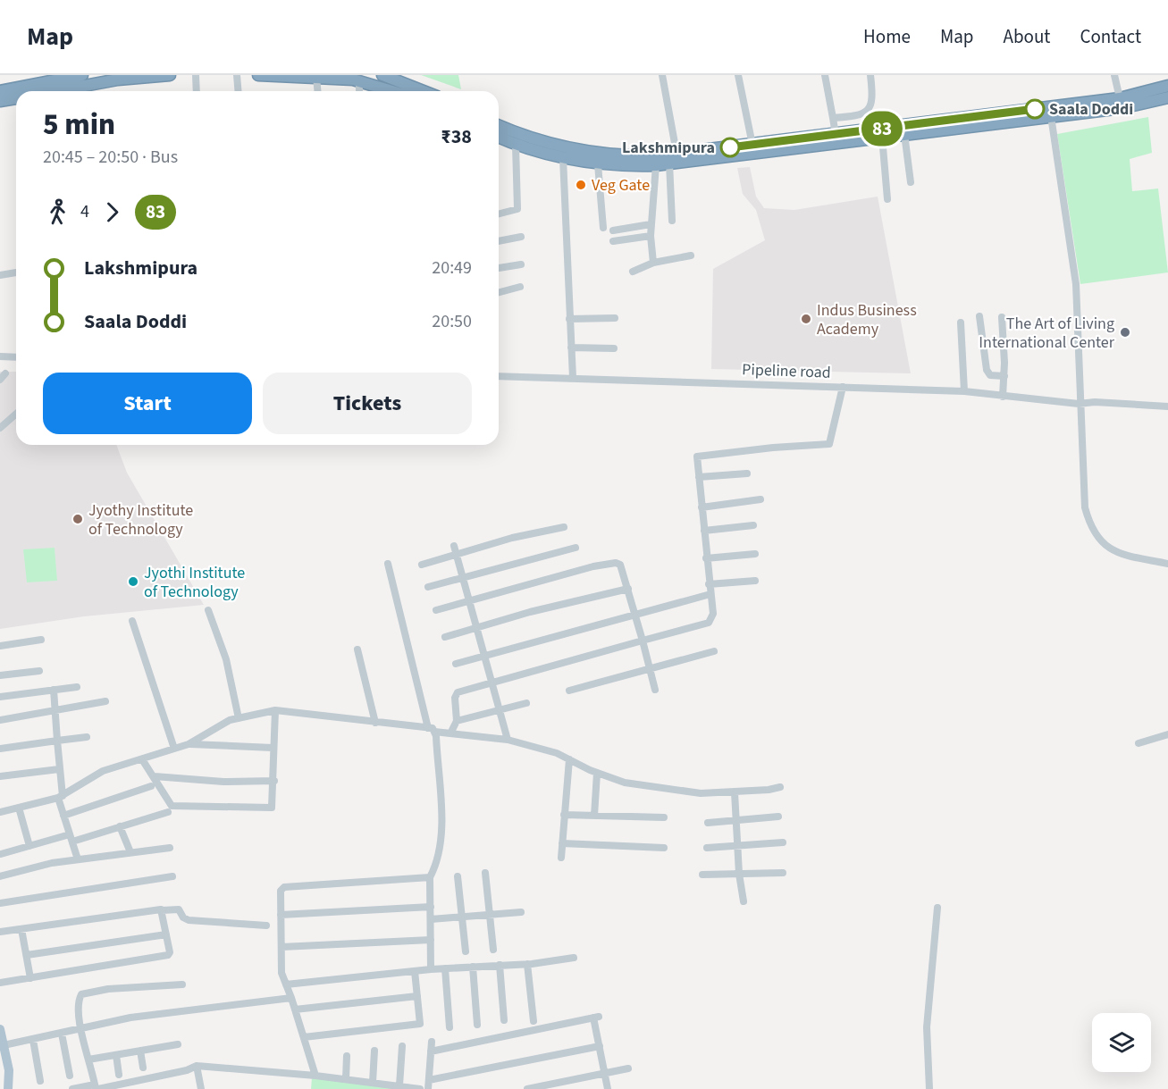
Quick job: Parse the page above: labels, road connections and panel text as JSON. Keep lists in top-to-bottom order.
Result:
{
  "streets": {
    "street": ["Pipeline road"]
  },
  "places": [
    "Saala Doddi",
    "Lakshmipura",
    "Veg Gate",
    "Indus Business Academy",
    "The Art of Living International Center",
    "Jyothy Institute of Technology",
    "Jyothi Institute of Technology"
  ],
  "lines": ["bus line 83"],
  "page": {
    "header": "Map",
    "nav": [
      "Home",
      "Map",
      "About",
      "Contact"
    ],
    "on_map": "83",
    "heading": ["5 min", "20:45 – 20:50 · Bus", "₹38"],
    "legs": ["4", "83"],
    "list": [
      {
        "name": "Lakshmipura",
        "value": "20:49"
      },
      {
        "name": "Saala Doddi",
        "value": "20:50"
      }
    ],
    "buttons": ["Start", "Tickets"]
  }
}
